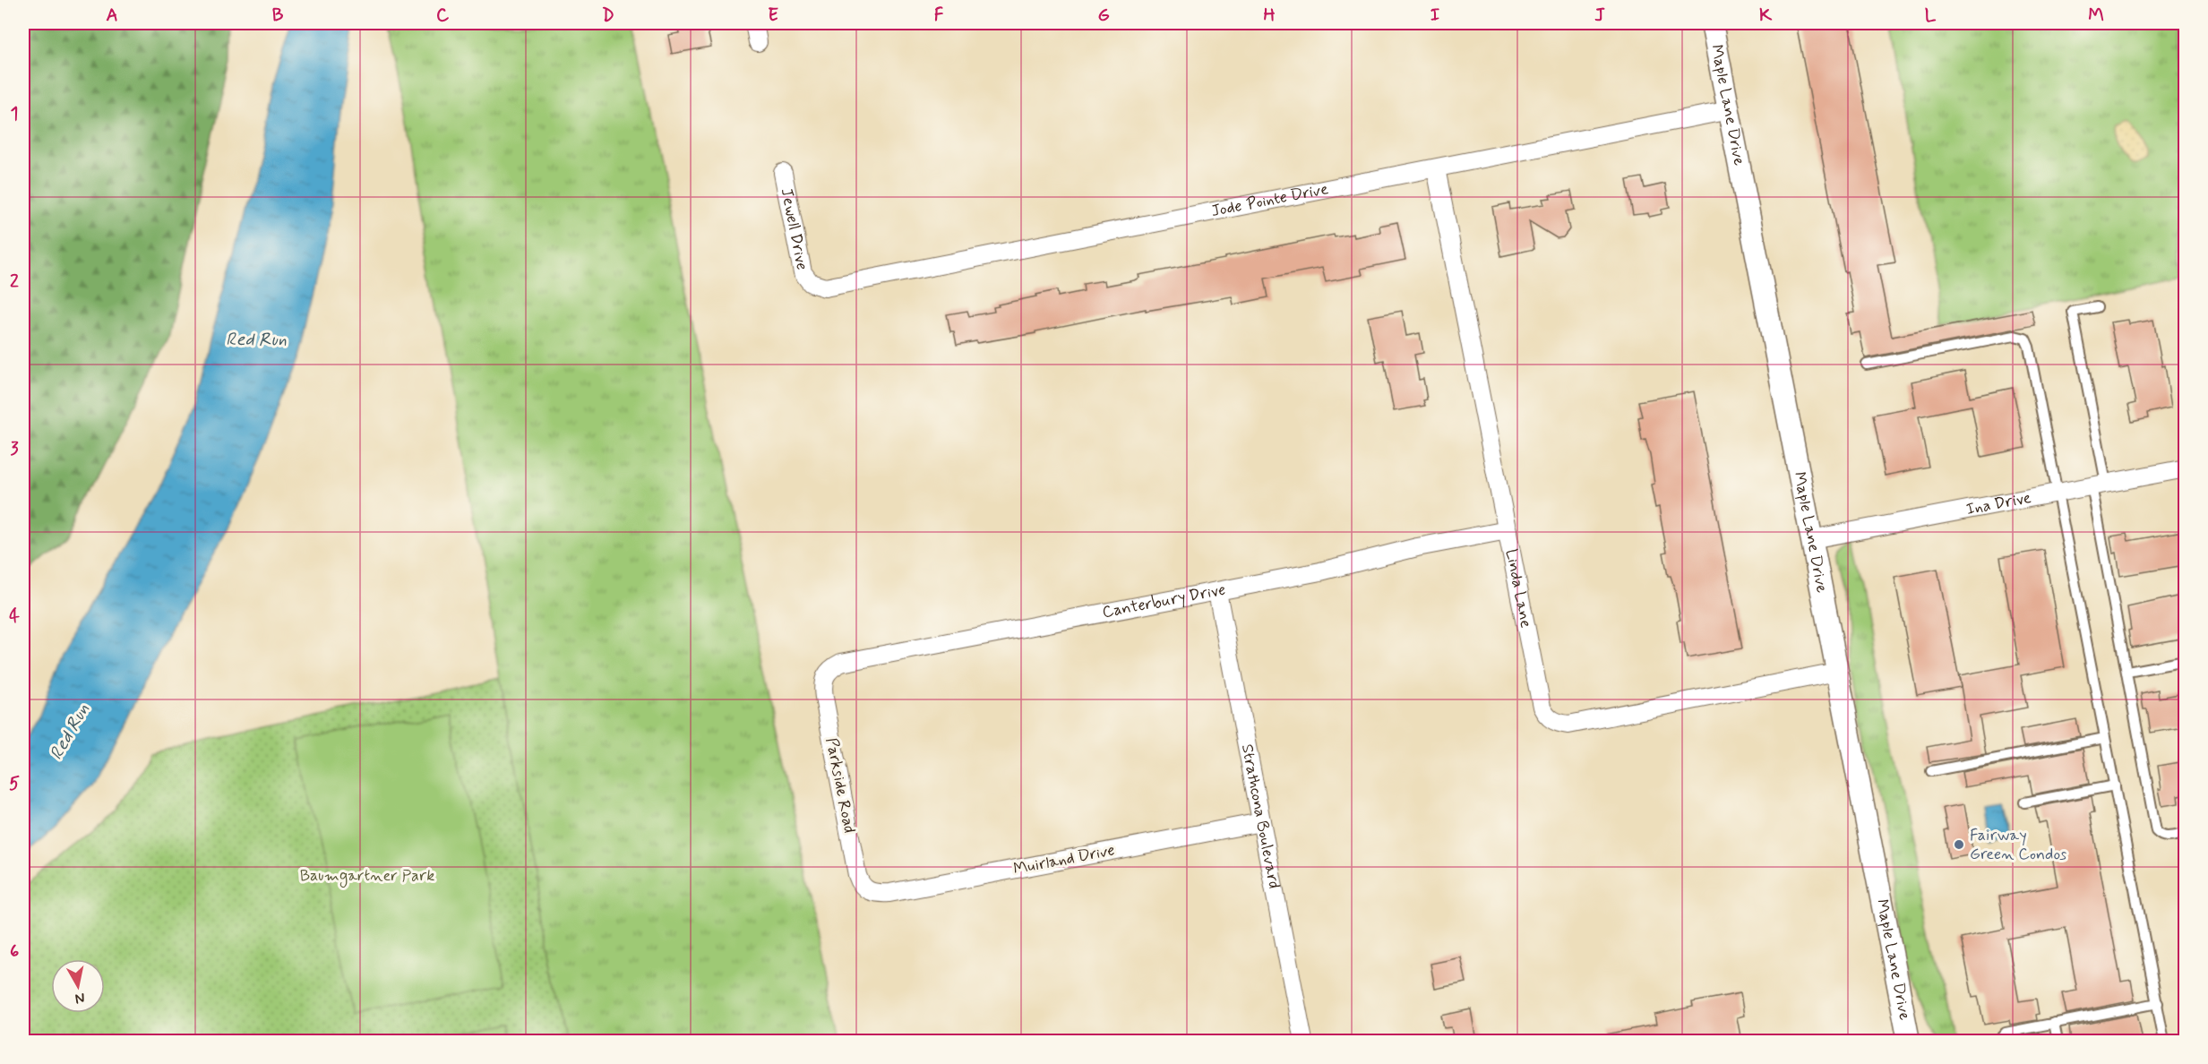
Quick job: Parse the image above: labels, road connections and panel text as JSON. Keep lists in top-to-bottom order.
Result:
{
  "streets": {
    "street": [
      "Maple Lane Drive",
      "Jode Pointe Drive",
      "Jewell Drive",
      "Ina Drive",
      "Linda Lane",
      "Canterbury Drive",
      "Parkside Road",
      "Strathcona Boulevard",
      "Muirland Drive"
    ]
  },
  "crossings": [
    ["Maple Lane Drive", "Jode Pointe Drive"],
    ["Maple Lane Drive", "Ina Drive"],
    ["Maple Lane Drive", "Linda Lane"],
    ["Jode Pointe Drive", "Jewell Drive"],
    ["Jode Pointe Drive", "Linda Lane"],
    ["Linda Lane", "Canterbury Drive"],
    ["Canterbury Drive", "Parkside Road"],
    ["Canterbury Drive", "Strathcona Boulevard"],
    ["Parkside Road", "Muirland Drive"],
    ["Strathcona Boulevard", "Muirland Drive"]
  ],
  "water": ["Red Run"],
  "parks": ["Baumgartner Park"],
  "places": ["Fairway Green Condos"],
  "north": "bottom",
  "grid": {
    "columns": [
      "A",
      "B",
      "C",
      "D",
      "E",
      "F",
      "G",
      "H",
      "I",
      "J",
      "K",
      "L",
      "M"
    ],
    "rows": [
      "1",
      "2",
      "3",
      "4",
      "5",
      "6"
    ]
  }
}
